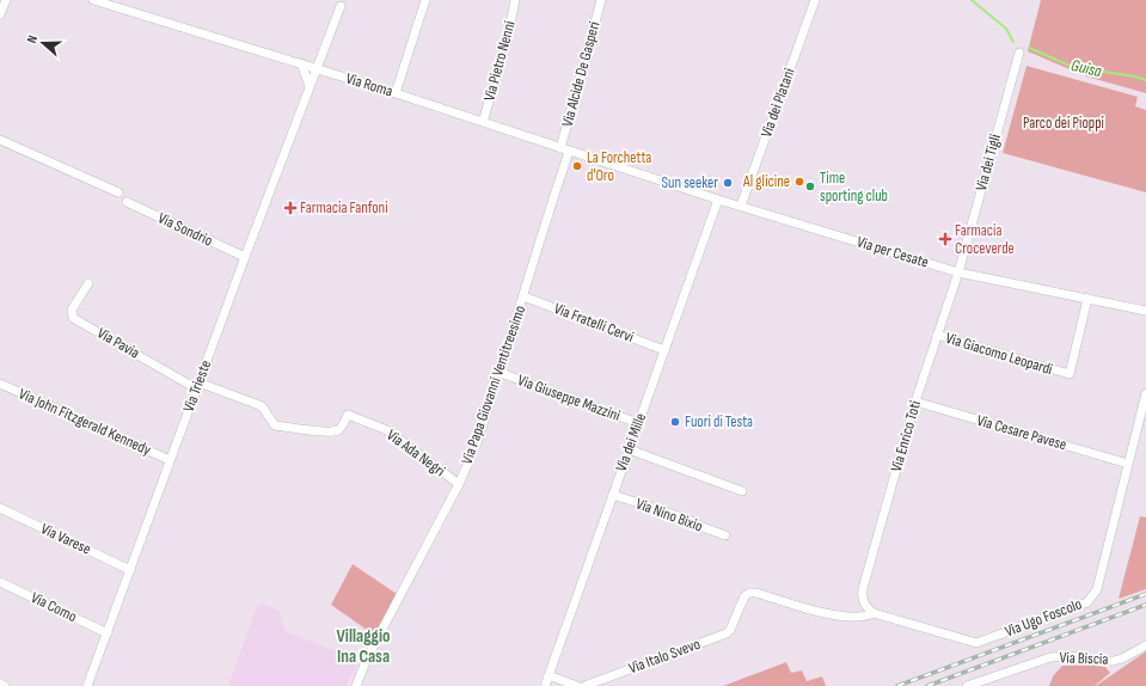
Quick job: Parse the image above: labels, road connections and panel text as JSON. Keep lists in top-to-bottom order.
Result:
{
  "streets": {
    "street": [
      "Via Pietro Nenni",
      "Via Alcide De Gasperi",
      "Via Roma",
      "Via dei Platani",
      "Via dei Tigli",
      "Via Sondrio",
      "Via per Cesate",
      "Via Fratelli Cervi",
      "Via Pavia",
      "Via Giacomo Leopardi",
      "Via Papa Giovanni Ventitreesimo",
      "Via Trieste",
      "Via Giuseppe Mazzini",
      "Via John Fitzgerald Kennedy",
      "Via Cesare Pavese",
      "Via Enrico Toti",
      "Via dei Mille",
      "Via Ada Negri",
      "Via Nino Bixio",
      "Via Varese",
      "Via Como",
      "Via Ugo Foscolo",
      "Via Italo Svevo",
      "Via Biscia"
    ]
  },
  "crossings": [
    ["Via Pietro Nenni", "Via Roma"],
    ["Via Alcide De Gasperi", "Via Roma"],
    ["Via Alcide De Gasperi", "Via Papa Giovanni Ventitreesimo"],
    ["Via Roma", "Via per Cesate"],
    ["Via Roma", "Via Papa Giovanni Ventitreesimo"],
    ["Via Roma", "Via Trieste"],
    ["Via dei Platani", "Via per Cesate"],
    ["Via dei Tigli", "Via per Cesate"],
    ["Via dei Tigli", "Via Enrico Toti"],
    ["Via Sondrio", "Via Trieste"],
    ["Via per Cesate", "Via Giacomo Leopardi"],
    ["Via per Cesate", "Via Enrico Toti"],
    ["Via per Cesate", "Via dei Mille"],
    ["Via Fratelli Cervi", "Via Papa Giovanni Ventitreesimo"],
    ["Via Fratelli Cervi", "Via dei Mille"],
    ["Via Pavia", "Via Trieste"],
    ["Via Pavia", "Via Ada Negri"],
    ["Via Giacomo Leopardi", "Via Enrico Toti"],
    ["Via Papa Giovanni Ventitreesimo", "Via Giuseppe Mazzini"],
    ["Via Papa Giovanni Ventitreesimo", "Via Ada Negri"],
    ["Via Trieste", "Via John Fitzgerald Kennedy"],
    ["Via Trieste", "Via Ada Negri"],
    ["Via Trieste", "Via Varese"],
    ["Via Trieste", "Via Como"],
    ["Via Giuseppe Mazzini", "Via dei Mille"],
    ["Via Cesare Pavese", "Via Enrico Toti"],
    ["Via Cesare Pavese", "Via Ugo Foscolo"],
    ["Via Enrico Toti", "Via Ugo Foscolo"],
    ["Via dei Mille", "Via Nino Bixio"],
    ["Via Ugo Foscolo", "Via Italo Svevo"]
  ],
  "districts": ["Villaggio Ina Casa"],
  "water": ["Guisa"],
  "parks": ["Parco dei Pioppi"],
  "places": {
    "other": [
      "La Forchetta d'Oro",
      "Al glicine",
      "Sun seeker",
      "Time sporting club",
      "Fuori di Testa"
    ],
    "health": ["Farmacia Fanfoni", "Farmacia Croceverde"]
  },
  "north": "left"
}
